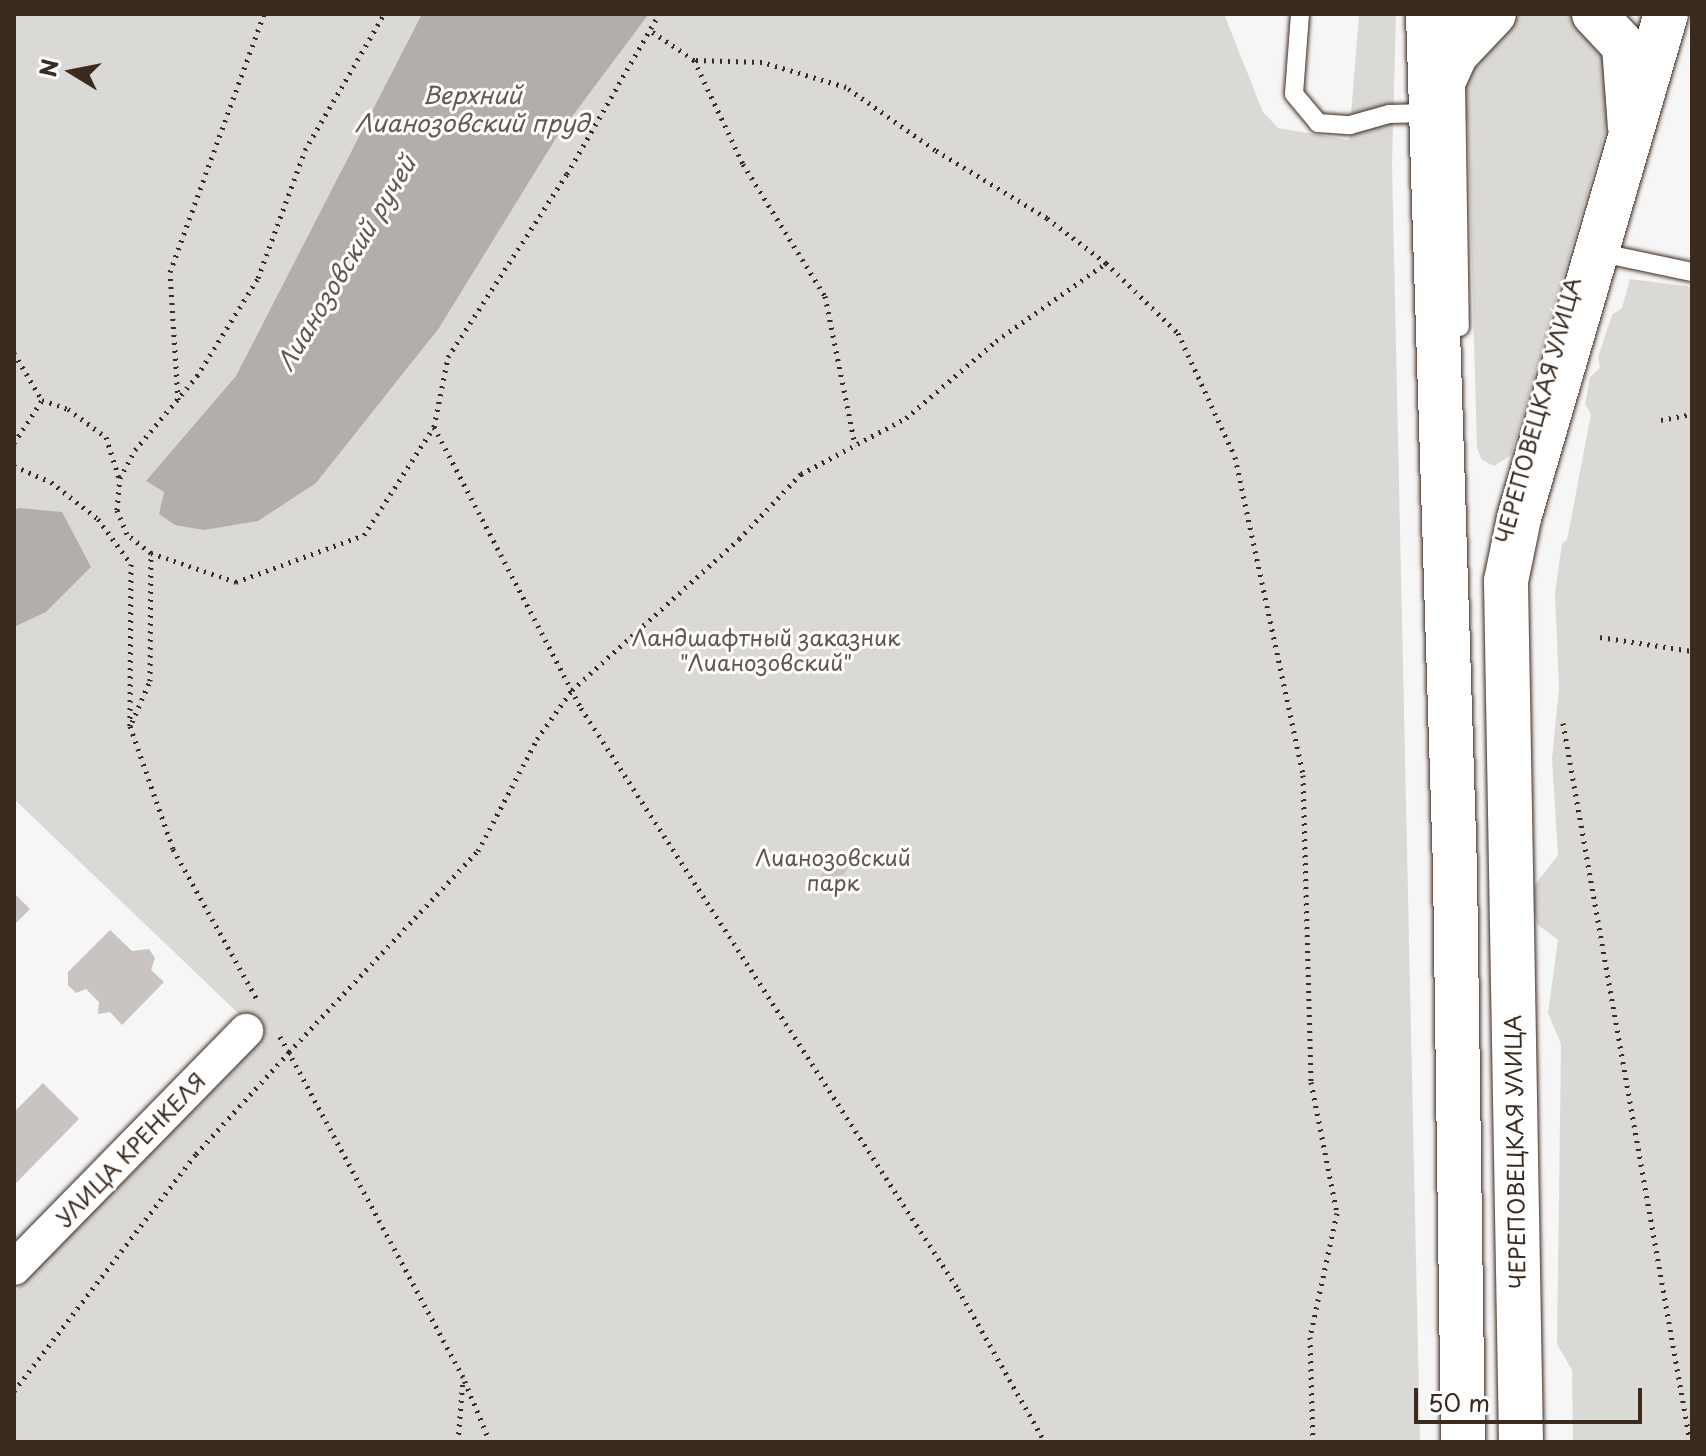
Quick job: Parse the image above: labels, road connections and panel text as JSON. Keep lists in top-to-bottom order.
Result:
{
  "streets": {
    "main road": ["ЧЕРЕПОВЕЦКАЯ УЛИЦА"],
    "street": ["УЛИЦА КРЕНКЕЛЯ"]
  },
  "water": ["Верхний Лианозовский пруд", "Лианозовский ручей"],
  "parks": ["Ландшафтный заказник \"Лианозовский\"", "Лианозовский парк"],
  "scale_bar": "50 m",
  "north": "left"
}
